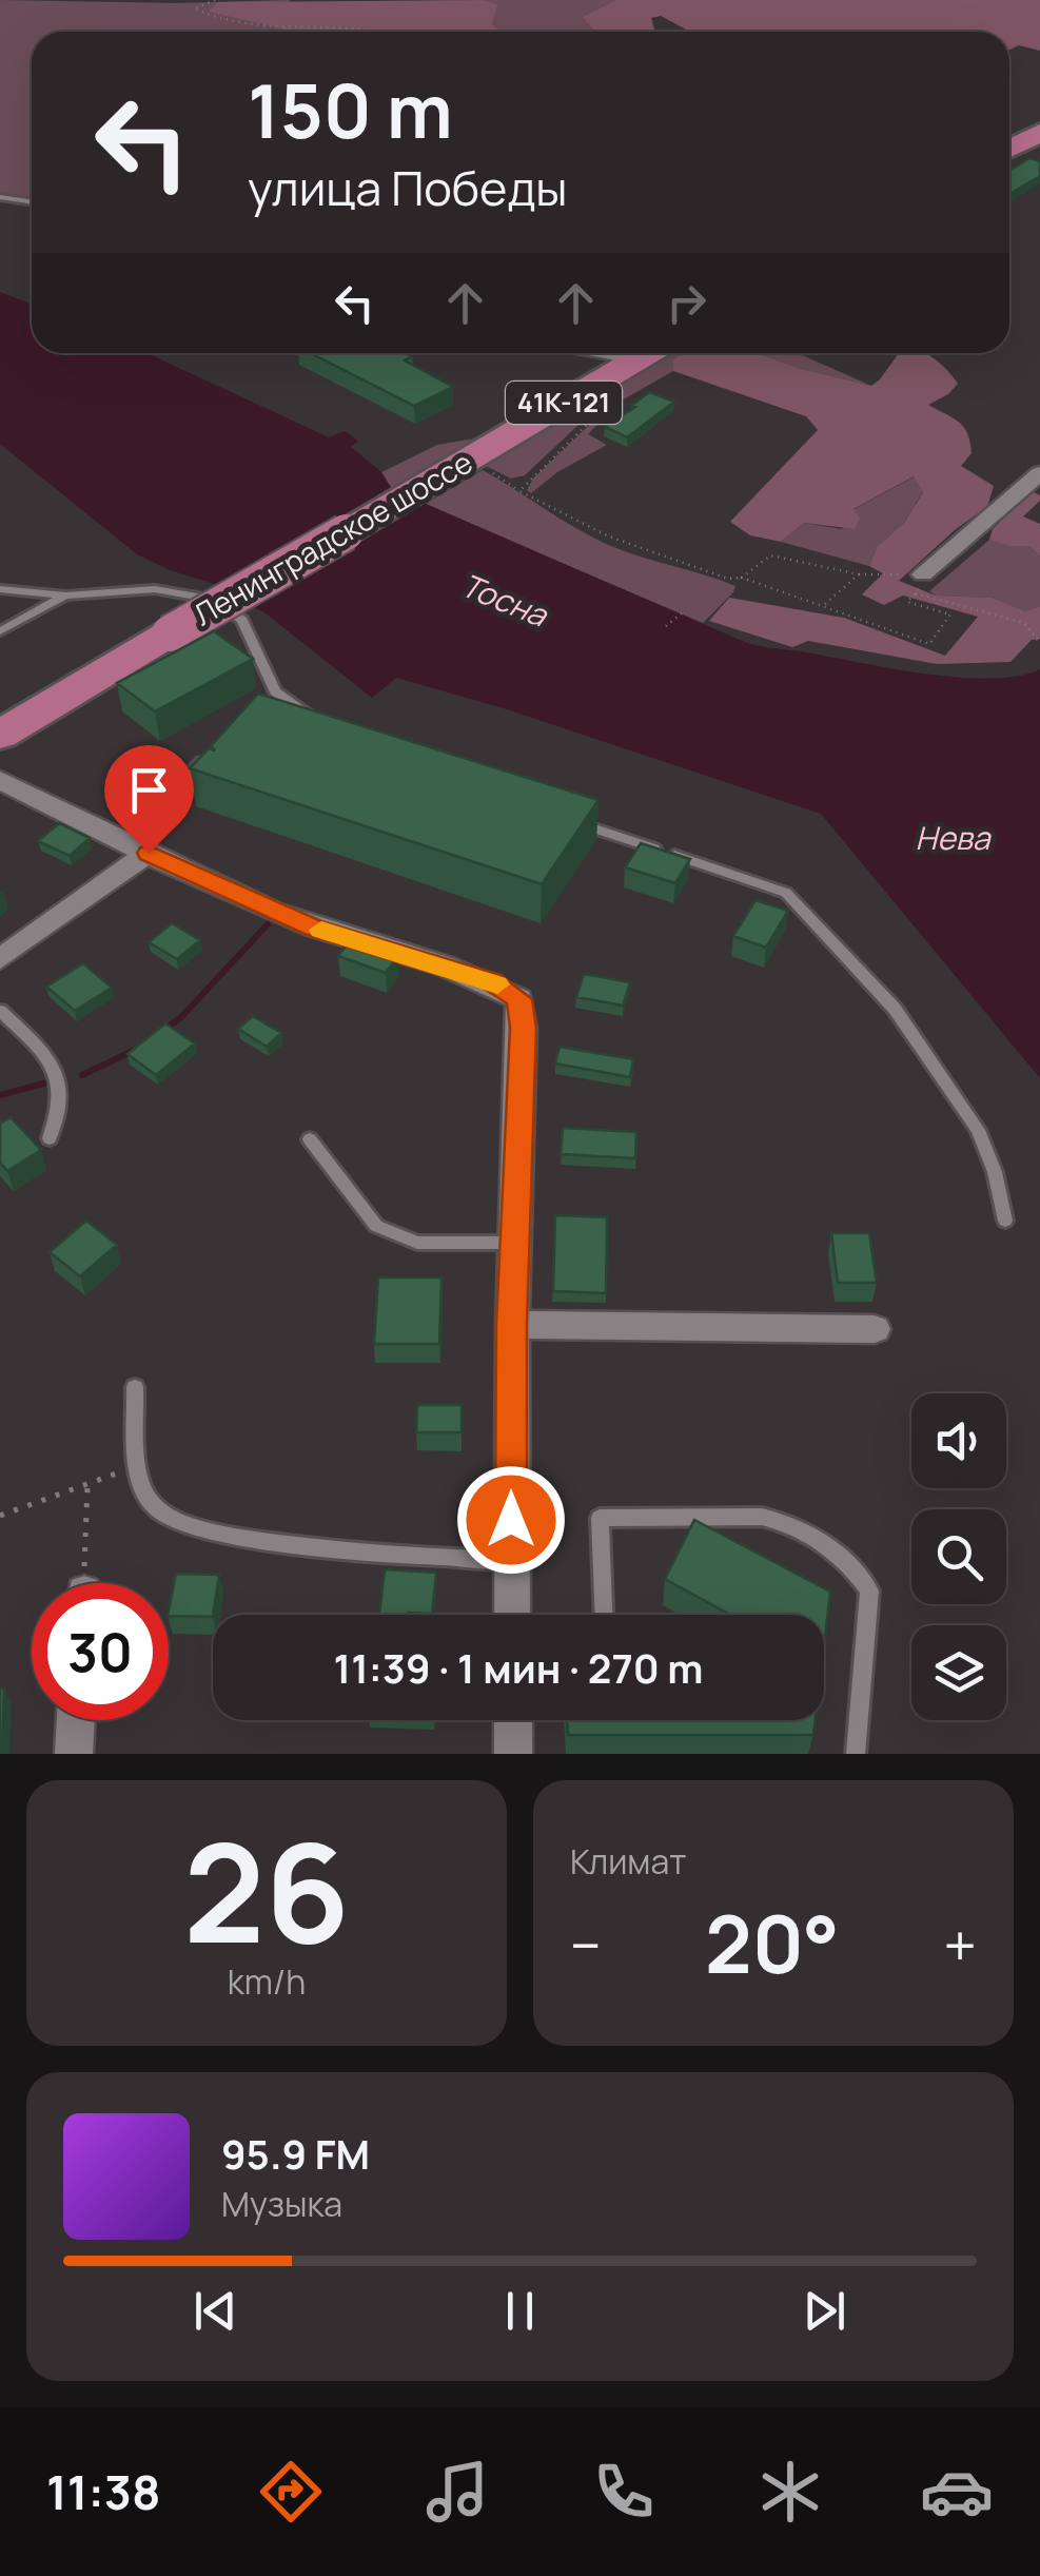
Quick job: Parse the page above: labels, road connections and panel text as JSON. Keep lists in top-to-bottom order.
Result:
{
  "streets": {
    "main road": ["41К-121", "Ленинградское шоссе"]
  },
  "water": ["Тосна", "Нева"],
  "page": {
    "turn": ["150 m", "улица Победы"],
    "limit": "30",
    "trip": "11:39 · 1 мин · 270 m",
    "tile": [
      ["26", "km/h"],
      "Климат"
    ],
    "heat": ["−", "20°", "+"],
    "song": ["95.9 FM", "Музыка"],
    "tabs": "11:38"
  }
}
